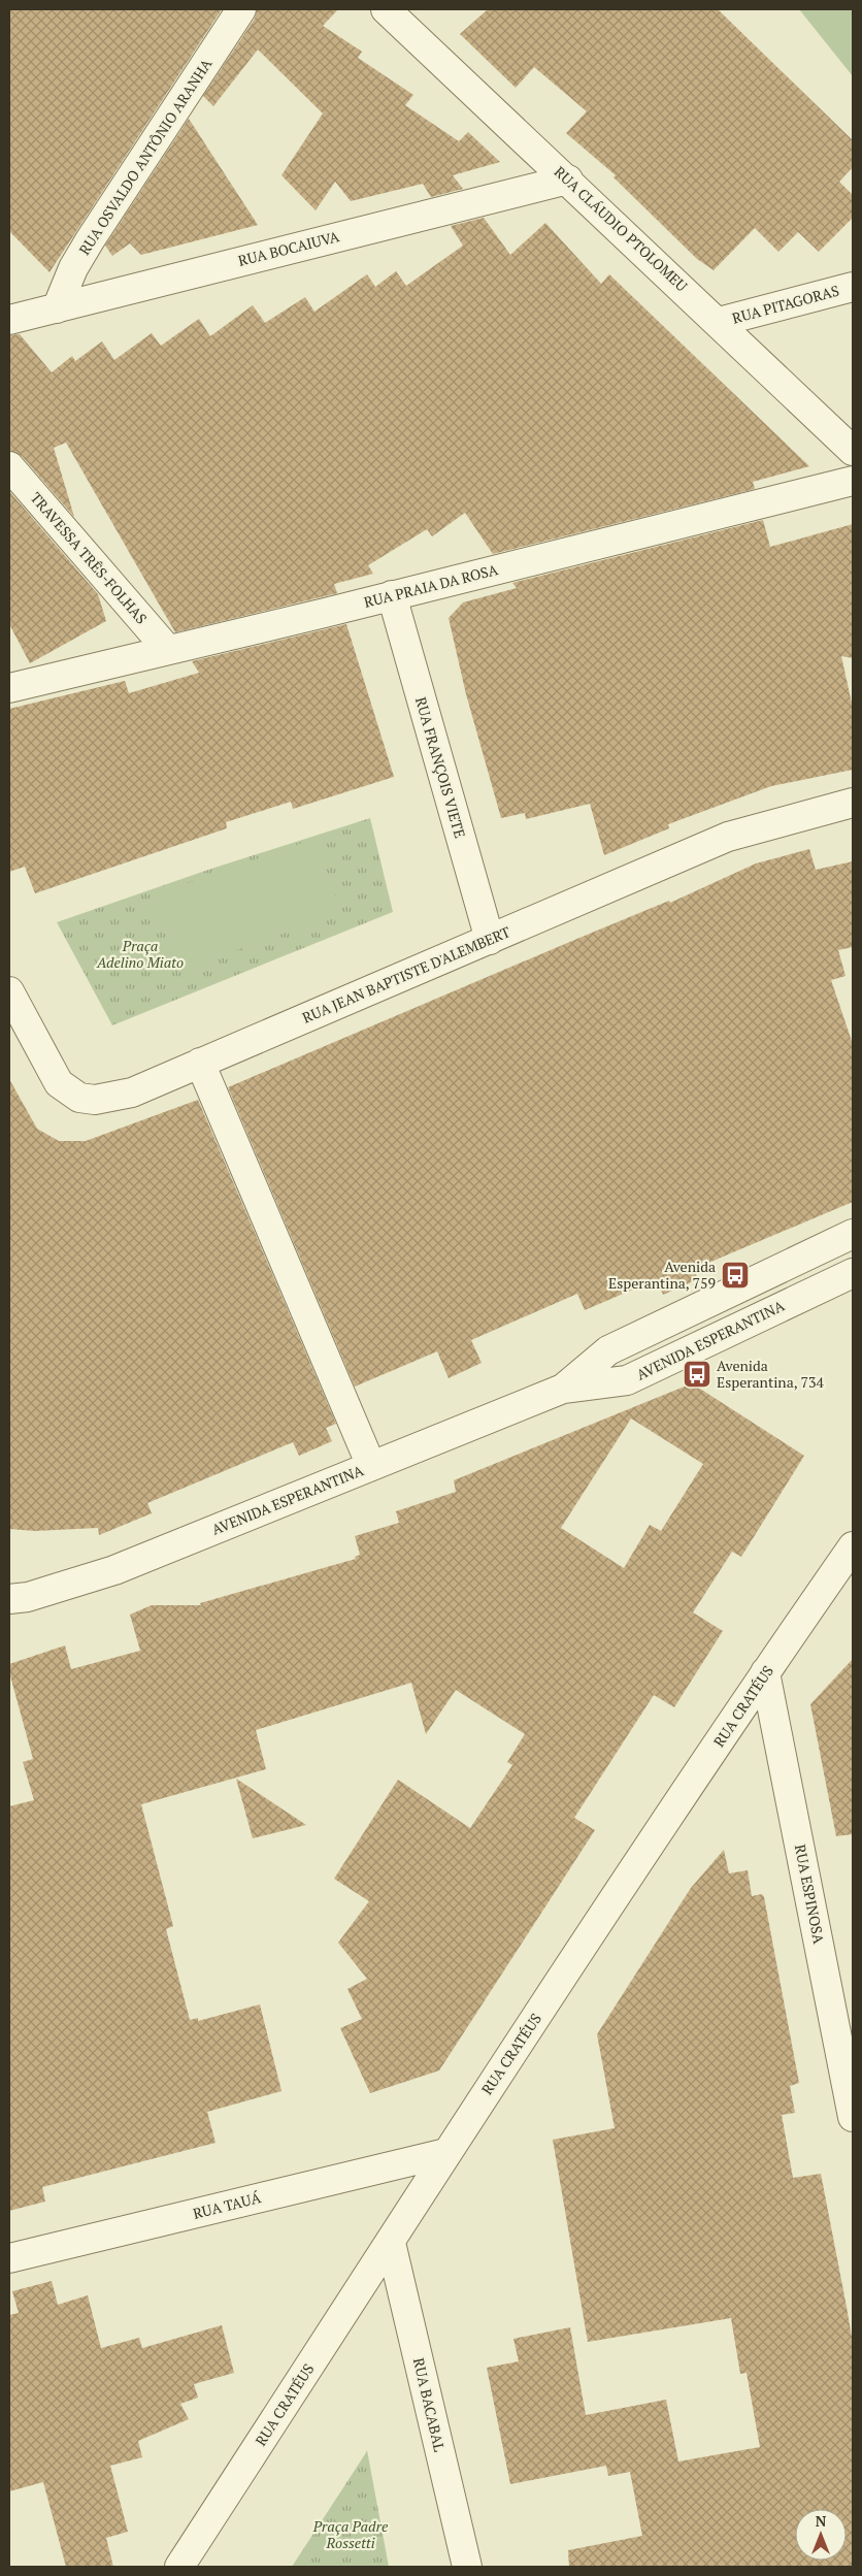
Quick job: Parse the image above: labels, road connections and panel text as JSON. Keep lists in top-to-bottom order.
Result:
{
  "streets": {
    "street": [
      "RUA OSVALDO ANTÔNIO ARANHA",
      "RUA CLÁUDIO PTOLOMEU",
      "RUA BOCAIUVA",
      "RUA PITAGORAS",
      "TRAVESSA TRÊS-FOLHAS",
      "RUA PRAIA DA ROSA",
      "RUA FRANÇOIS VIETE",
      "RUA JEAN BAPTISTE D'ALEMBERT",
      "AVENIDA ESPERANTINA",
      "RUA CRATÉUS",
      "RUA ESPINOSA",
      "RUA TAUÁ",
      "RUA BACABAL"
    ]
  },
  "crossings": [
    ["RUA OSVALDO ANTÔNIO ARANHA", "RUA BOCAIUVA"],
    ["RUA CLÁUDIO PTOLOMEU", "RUA BOCAIUVA"],
    ["RUA CLÁUDIO PTOLOMEU", "RUA PITAGORAS"],
    ["TRAVESSA TRÊS-FOLHAS", "RUA PRAIA DA ROSA"],
    ["RUA PRAIA DA ROSA", "RUA FRANÇOIS VIETE"],
    ["RUA FRANÇOIS VIETE", "RUA JEAN BAPTISTE D'ALEMBERT"],
    ["RUA CRATÉUS", "RUA ESPINOSA"],
    ["RUA CRATÉUS", "RUA TAUÁ"],
    ["RUA CRATÉUS", "RUA BACABAL"]
  ],
  "parks": ["Praça Adelino Miato", "Praça Padre Rossetti"],
  "places": {
    "bus stop": ["Avenida Esperantina, 759", "Avenida Esperantina, 734"]
  },
  "north": "top"
}
